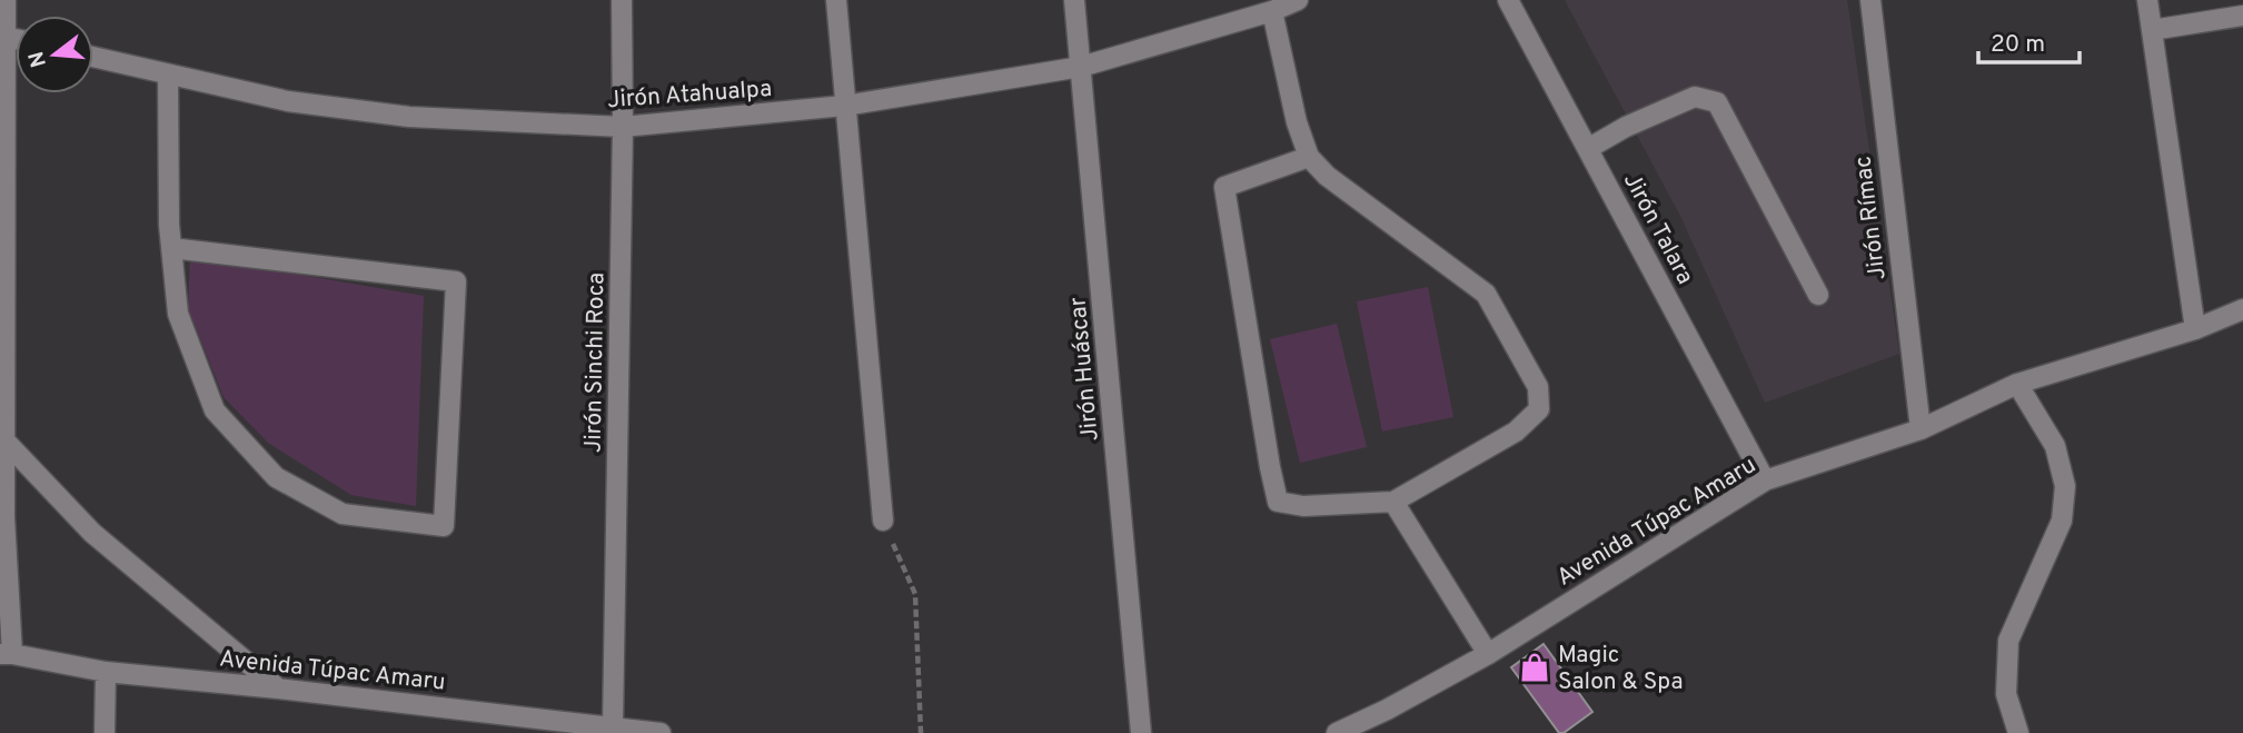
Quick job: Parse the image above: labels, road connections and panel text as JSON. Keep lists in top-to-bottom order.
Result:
{
  "streets": {
    "street": [
      "Jirón Atahualpa",
      "Jirón Rímac",
      "Jirón Talara",
      "Jirón Sinchi Roca",
      "Jirón Huáscar",
      "Avenida Túpac Amaru"
    ]
  },
  "crossings": [
    ["Jirón Atahualpa", "Jirón Sinchi Roca"],
    ["Jirón Atahualpa", "Jirón Huáscar"],
    ["Jirón Rímac", "Avenida Túpac Amaru"],
    ["Jirón Talara", "Avenida Túpac Amaru"],
    ["Jirón Sinchi Roca", "Avenida Túpac Amaru"]
  ],
  "places": {
    "shop": ["Magic Salon & Spa"]
  },
  "scale_bar": "20 m",
  "north": "left"
}
